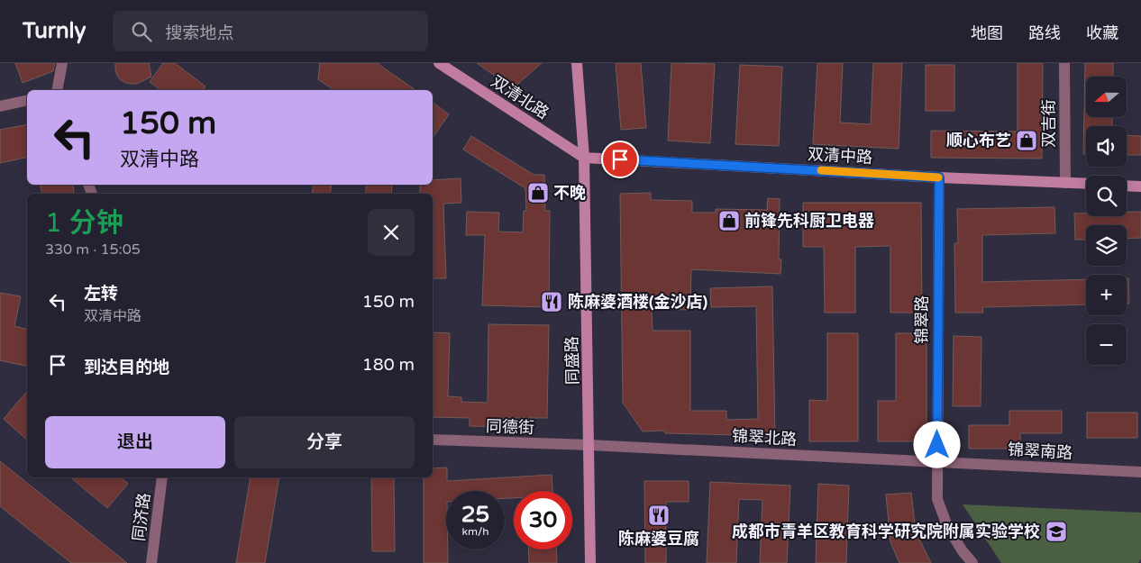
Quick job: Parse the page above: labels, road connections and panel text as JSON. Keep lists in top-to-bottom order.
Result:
{
  "streets": {
    "street": [
      "双清北路",
      "双吉街",
      "双清中路",
      "锦翠路",
      "同盛路",
      "同德街",
      "锦翠北路",
      "锦翠南路",
      "同济路"
    ]
  },
  "crossings": [
    ["双清北路", "双清中路"],
    ["双清北路", "同盛路"],
    ["双吉街", "双清中路"],
    ["双清中路", "锦翠路"],
    ["双清中路", "同盛路"],
    ["锦翠路", "锦翠北路"],
    ["锦翠路", "锦翠南路"],
    ["同盛路", "同德街"],
    ["同盛路", "锦翠北路"],
    ["同德街", "锦翠北路"],
    ["锦翠北路", "锦翠南路"]
  ],
  "places": {
    "shop": ["顺心布艺", "不晚", "前锋先科厨卫电器"],
    "restaurant": ["陈麻婆酒楼(金沙店)", "陈麻婆豆腐"],
    "school or university": ["成都市青羊区教育科学研究院附属实验学校"]
  },
  "north": "left",
  "page": {
    "header": "Turnly",
    "search": "搜索地点",
    "nav": ["地图", "路线", "收藏"],
    "map_buttons": ["+", "−"],
    "turn": ["150 m", "双清中路"],
    "heading": ["1 分钟", "330 m · 15:05"],
    "list": [
      {
        "name": "左转",
        "note": "双清中路",
        "value": "150 m"
      },
      {
        "name": "到达目的地",
        "value": "180 m"
      }
    ],
    "buttons": ["退出", "分享"],
    "speed": "25 km/h",
    "limit": "30"
  }
}
